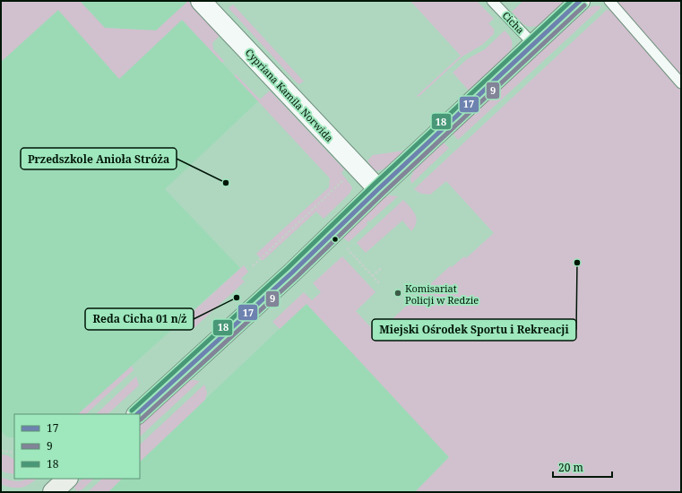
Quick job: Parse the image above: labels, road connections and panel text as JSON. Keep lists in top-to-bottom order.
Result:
{
  "streets": {
    "street": ["Cypriana Kamila Norwida"],
    "lane": ["Cicha"]
  },
  "places": [
    "Przedszkole Anioła Stróża",
    "Miejski Ośrodek Sportu i Rekreacji",
    "Komisariat Policji w Redzie",
    "Reda Cicha 01 n/ż"
  ],
  "lines": ["transit line 17", "transit line 18", "transit line 9"],
  "legend": ["17", "9", "18"],
  "scale_bar": "20 m"
}
